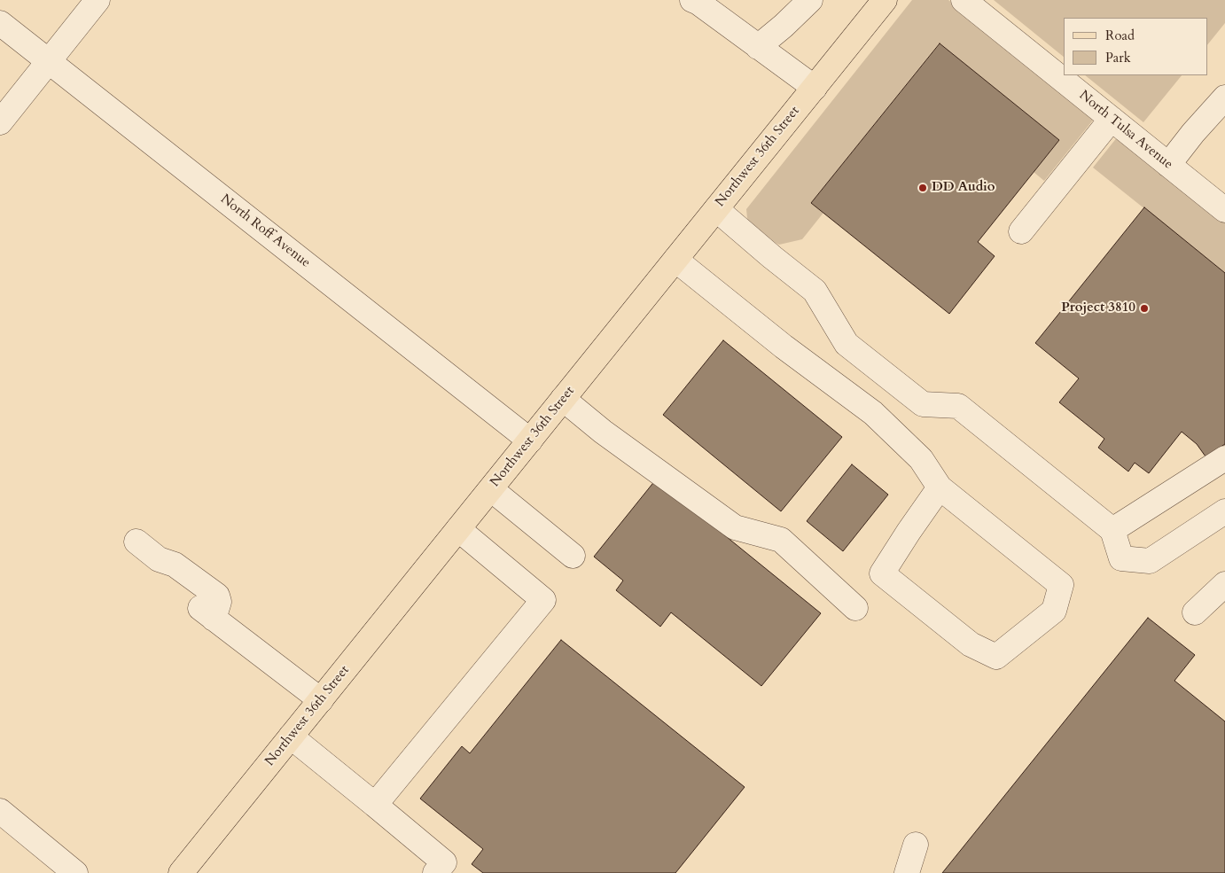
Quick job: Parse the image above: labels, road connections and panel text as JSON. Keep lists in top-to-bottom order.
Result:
{
  "streets": {
    "main road": ["Northwest 36th Street"],
    "street": ["North Tulsa Avenue", "North Roff Avenue"]
  },
  "crossings": [
    ["Northwest 36th Street", "North Roff Avenue"]
  ],
  "places": ["DD Audio", "Project 3810"],
  "legend": ["Road", "Park"]
}
